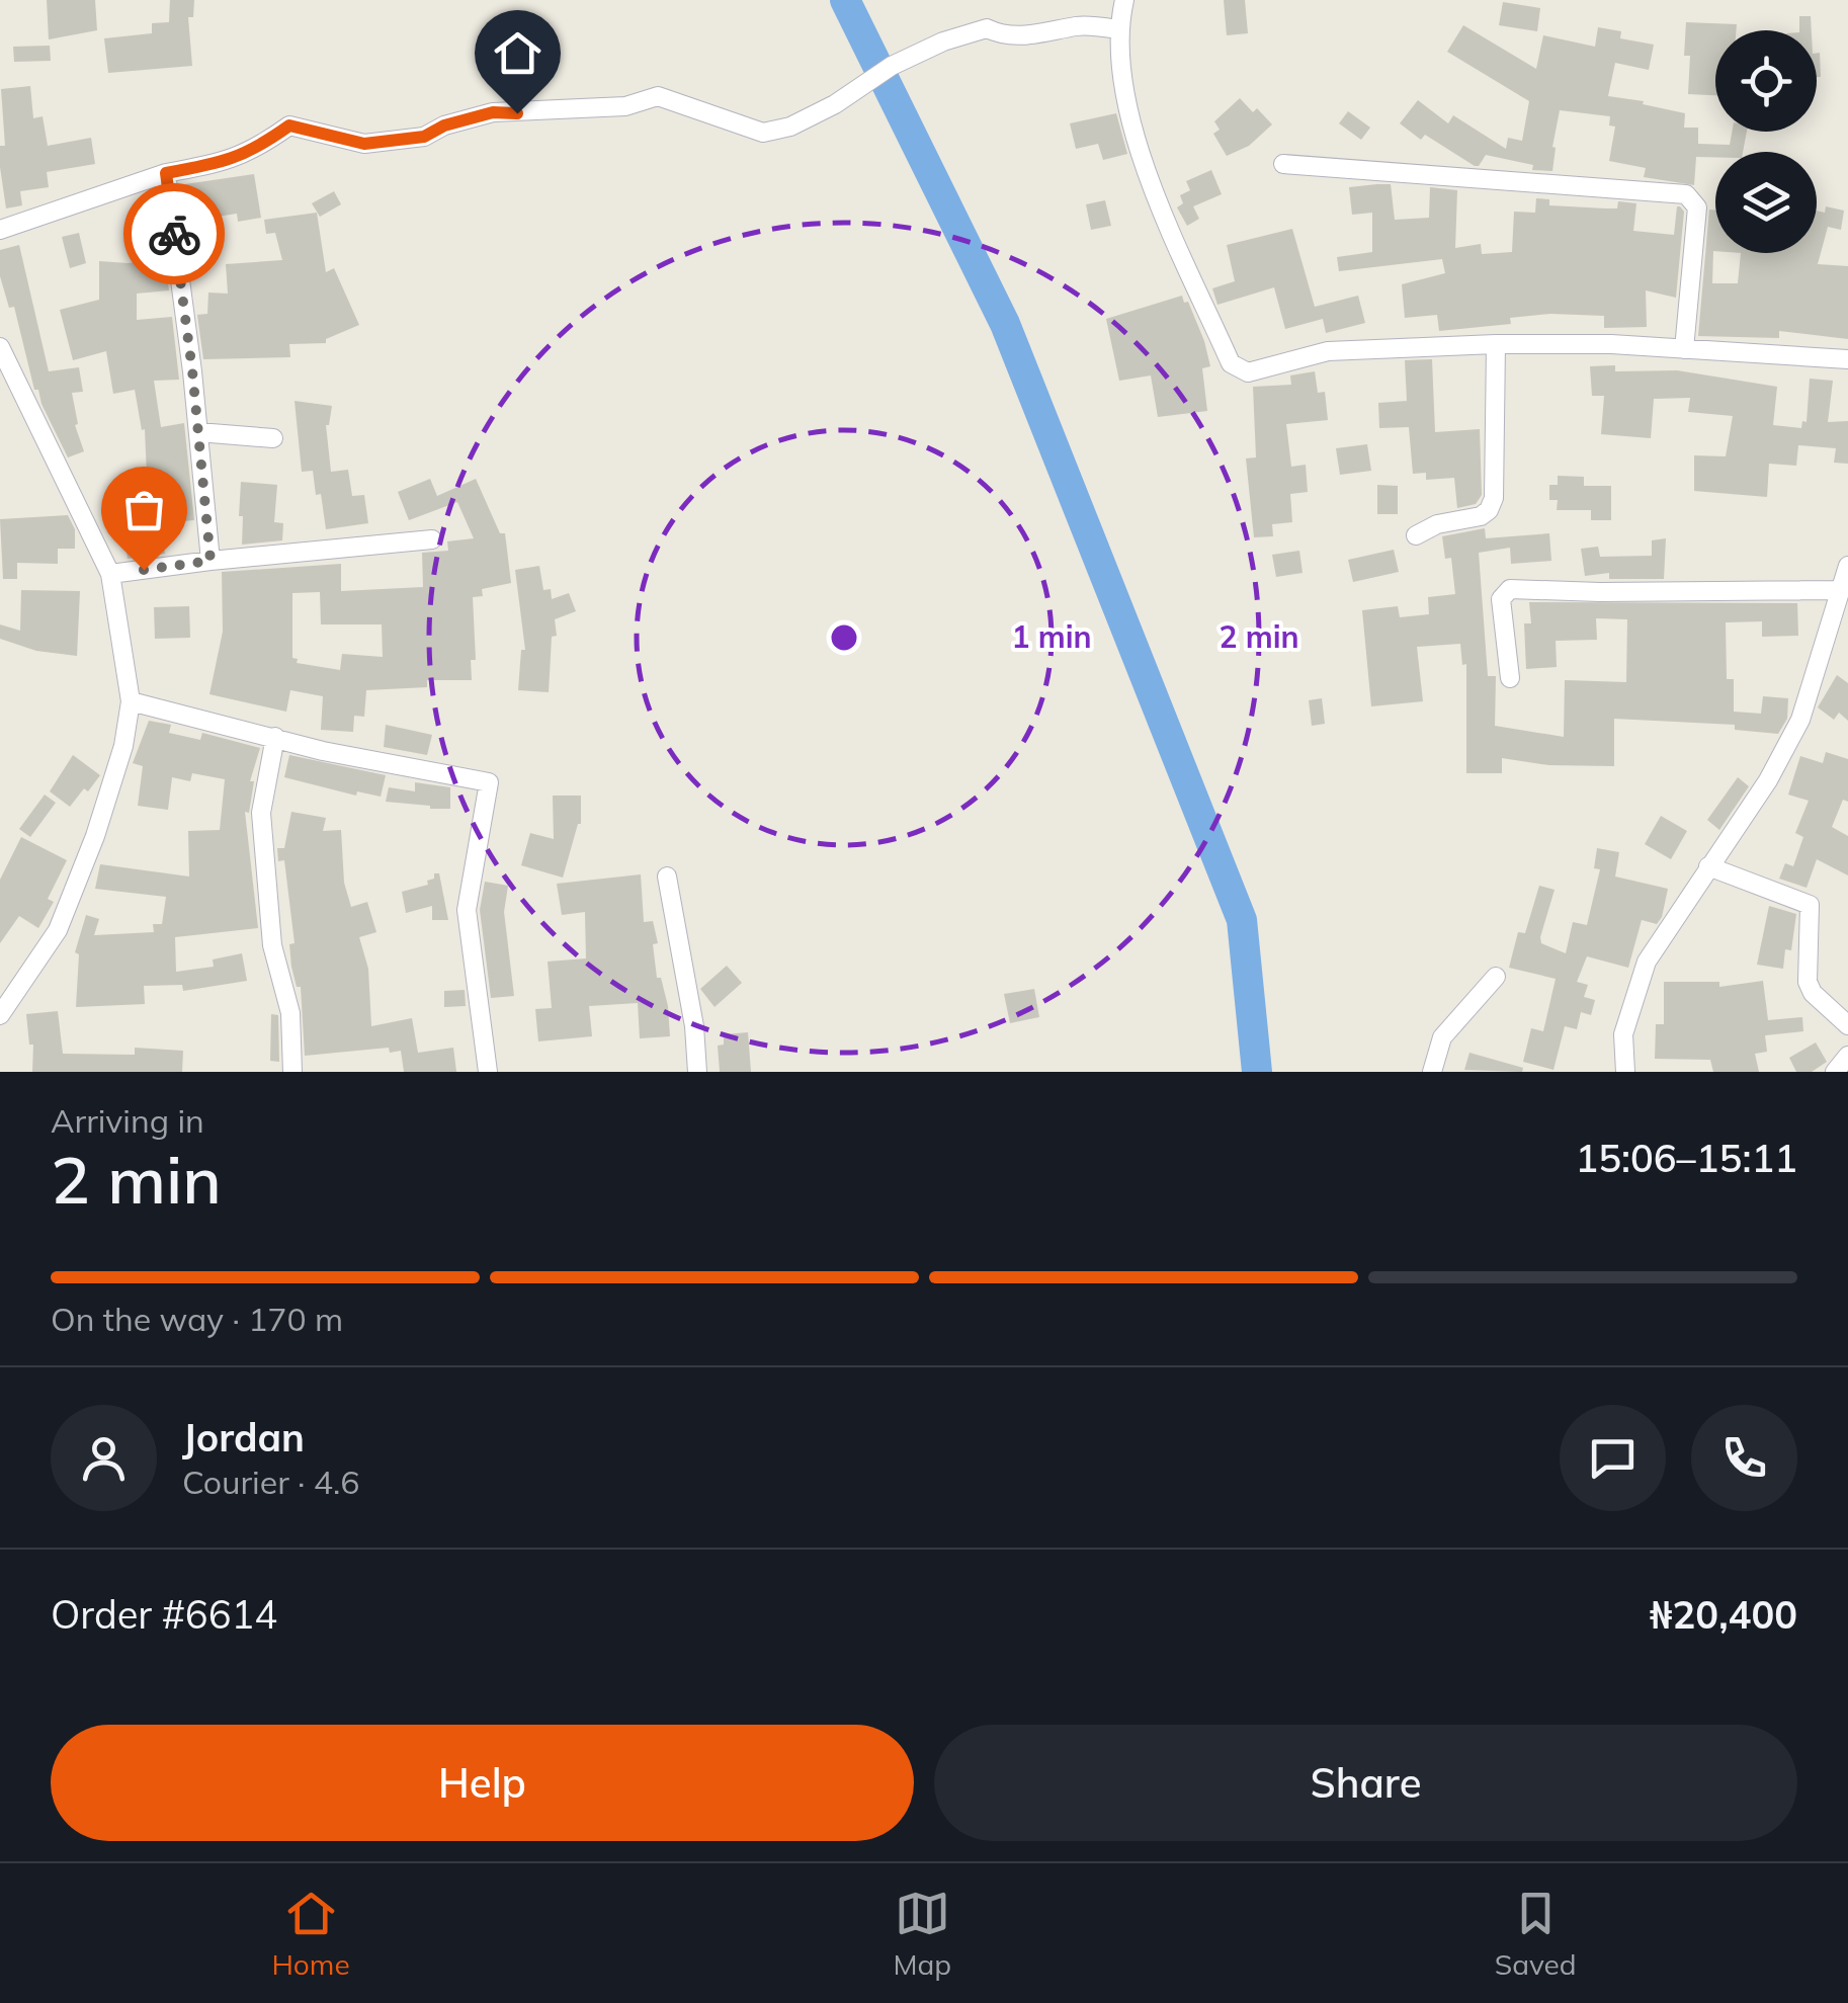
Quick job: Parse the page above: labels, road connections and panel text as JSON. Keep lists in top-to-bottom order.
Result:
{
  "page": {
    "heading": ["2 min", "Arriving in", "15:06–15:11"],
    "panel": [
      "Jordan",
      "Courier · 4.6",
      "Order #6614",
      "₦20,400"
    ],
    "bar": "On the way · 170 m",
    "buttons": ["Help", "Share"],
    "tabs": ["Home", "Map", "Saved"]
  },
  "rings": ["1 min", "2 min"]
}
